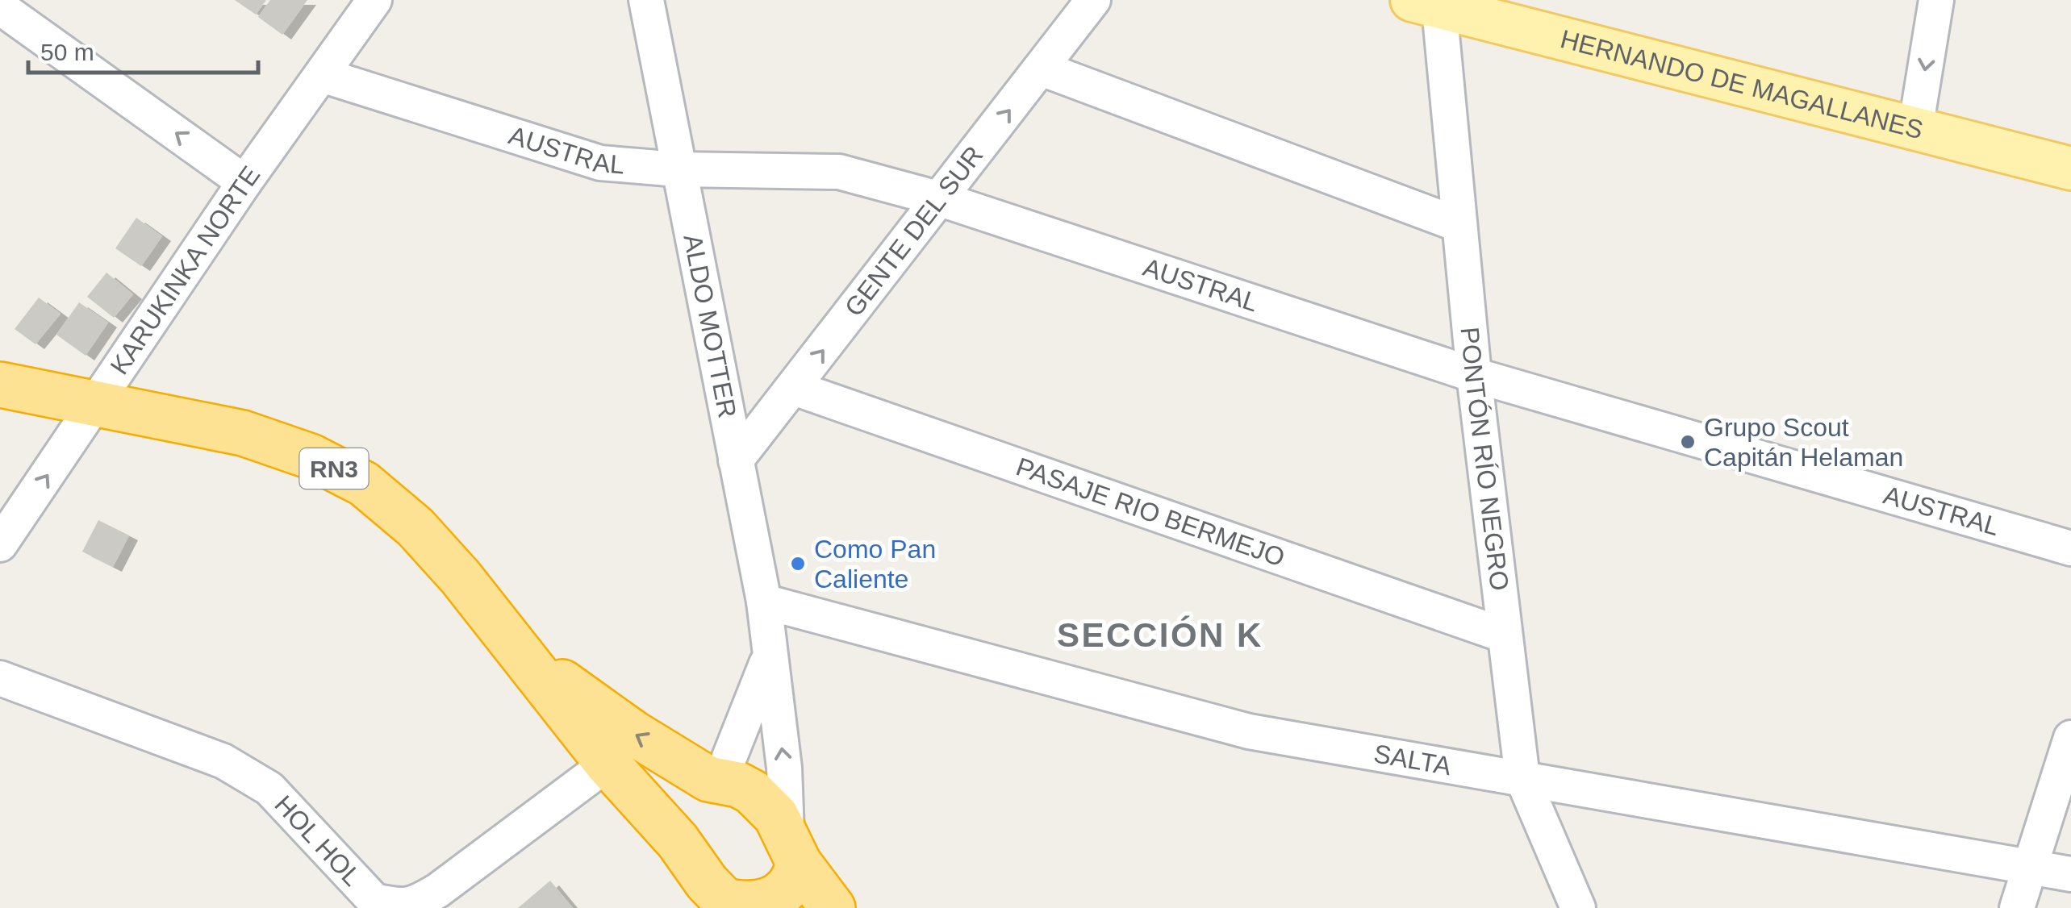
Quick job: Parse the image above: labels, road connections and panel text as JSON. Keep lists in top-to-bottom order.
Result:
{
  "streets": {
    "highway": ["RN3"],
    "main road": ["HERNANDO DE MAGALLANES"],
    "street": [
      "AUSTRAL",
      "GENTE DEL SUR",
      "KARUKINKA NORTE",
      "ALDO MOTTER",
      "PONTÓN RÍO NEGRO",
      "PASAJE RIO BERMEJO",
      "SALTA",
      "HOL HOL"
    ]
  },
  "crossings": [
    ["HERNANDO DE MAGALLANES", "PONTÓN RÍO NEGRO"],
    ["AUSTRAL", "GENTE DEL SUR"],
    ["AUSTRAL", "KARUKINKA NORTE"],
    ["AUSTRAL", "ALDO MOTTER"],
    ["AUSTRAL", "PONTÓN RÍO NEGRO"],
    ["GENTE DEL SUR", "ALDO MOTTER"],
    ["GENTE DEL SUR", "PASAJE RIO BERMEJO"],
    ["KARUKINKA NORTE", "RN3"],
    ["ALDO MOTTER", "RN3"],
    ["ALDO MOTTER", "SALTA"],
    ["PONTÓN RÍO NEGRO", "PASAJE RIO BERMEJO"],
    ["PONTÓN RÍO NEGRO", "SALTA"],
    ["RN3", "HOL HOL"]
  ],
  "one_way": ["GENTE DEL SUR"],
  "districts": ["SECCIÓN K"],
  "places": ["Grupo Scout Capitán Helaman", "Como Pan Caliente"],
  "scale_bar": "50 m"
}
